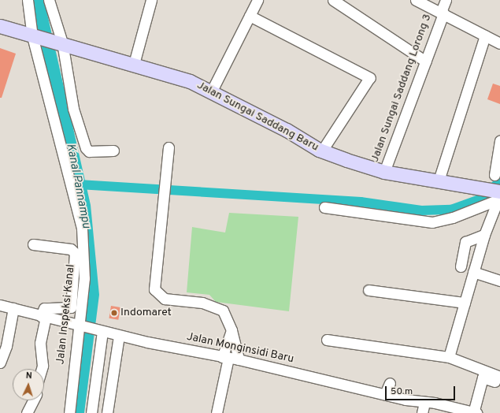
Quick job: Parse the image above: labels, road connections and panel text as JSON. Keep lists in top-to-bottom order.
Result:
{
  "streets": {
    "main road": ["Jalan Sungai Saddang Baru"],
    "street": ["Jalan Sungai Saddang Lorong 3", "Jalan Inspeksi Kanal", "Jalan Monginsidi Baru"]
  },
  "crossings": [
    ["Jalan Sungai Saddang Lorong 3", "Jalan Sungai Saddang Baru"],
    ["Jalan Sungai Saddang Baru", "Jalan Inspeksi Kanal"],
    ["Jalan Inspeksi Kanal", "Jalan Monginsidi Baru"]
  ],
  "water": ["Kanal Pannampu"],
  "places": ["Indomaret"],
  "scale_bar": "50 m",
  "north": "top"
}
